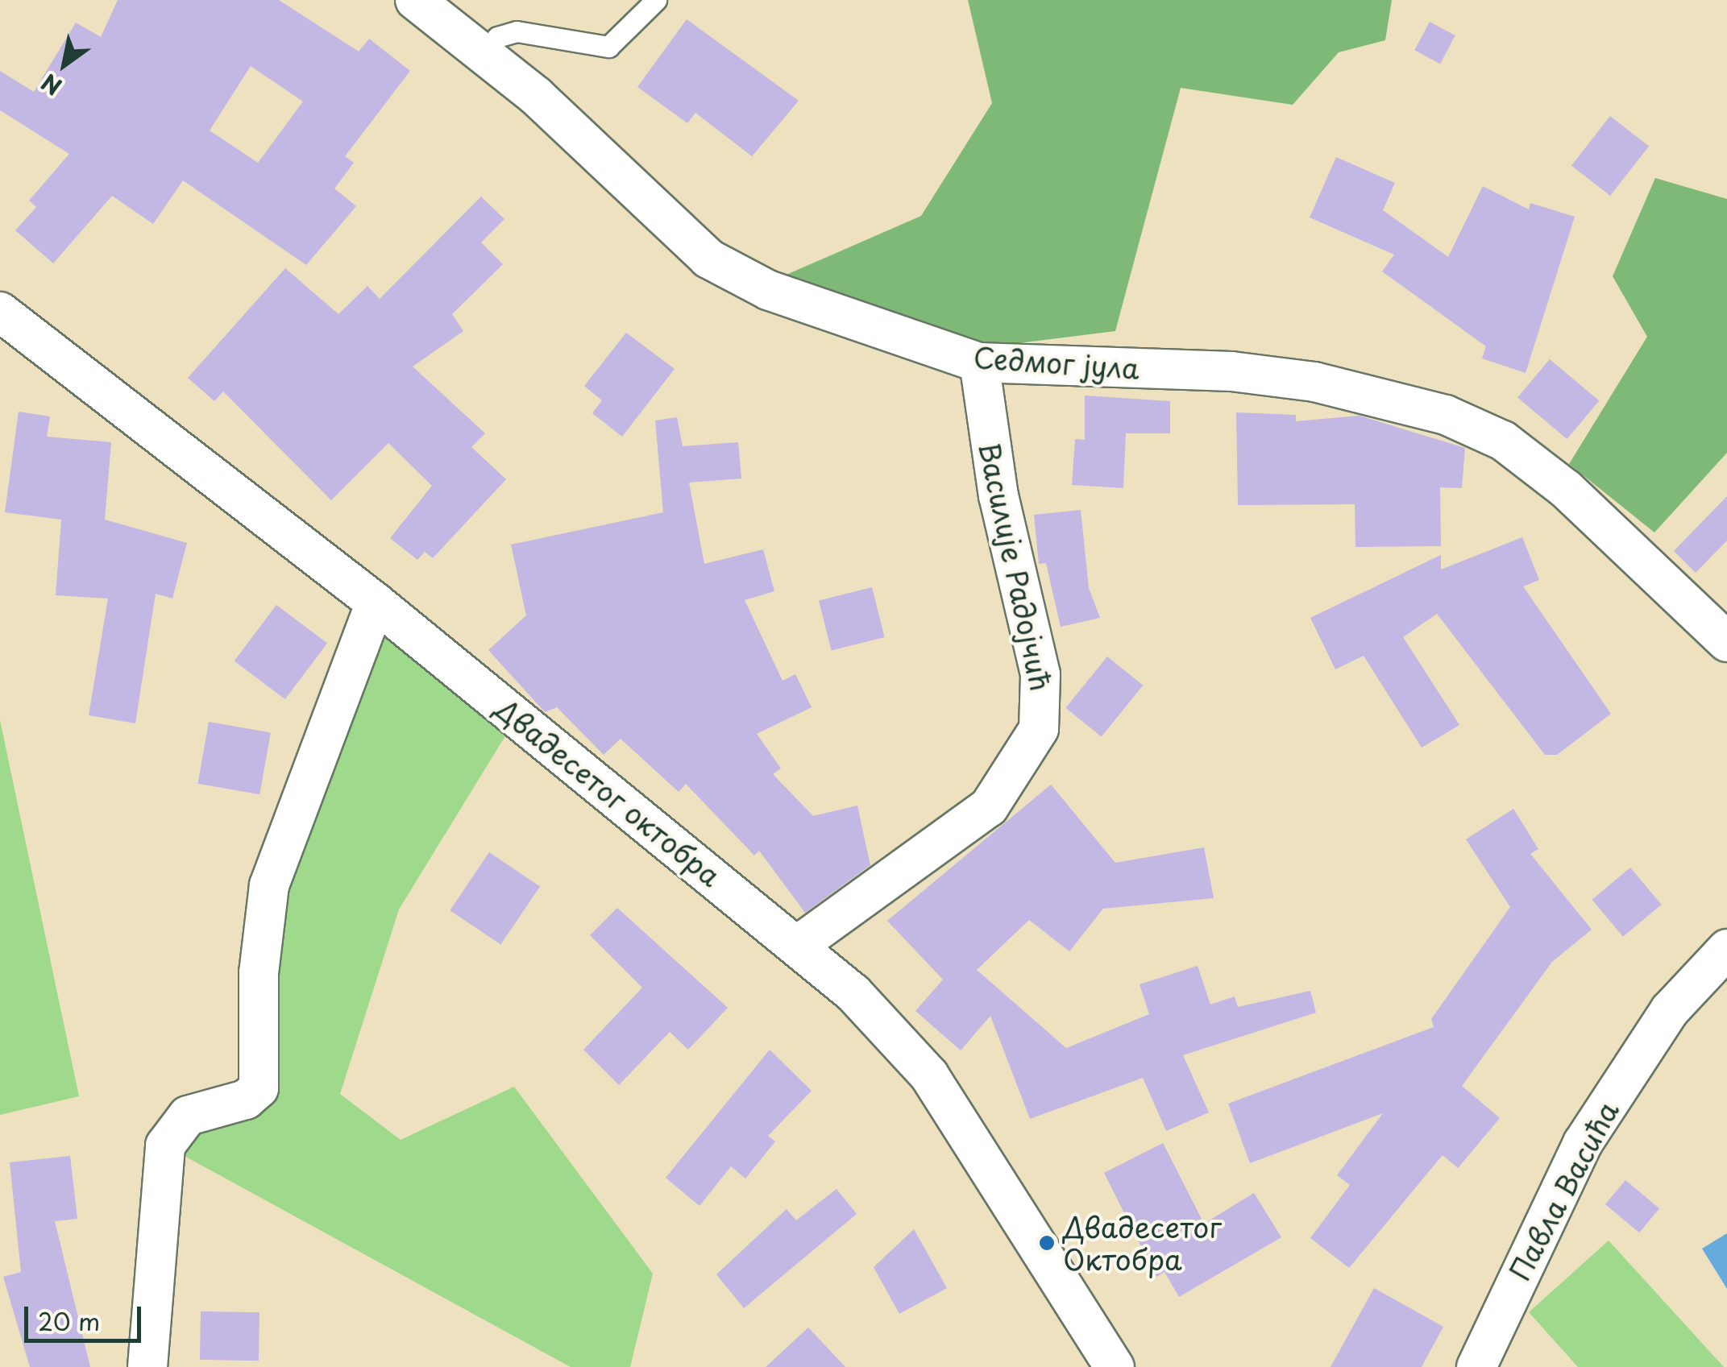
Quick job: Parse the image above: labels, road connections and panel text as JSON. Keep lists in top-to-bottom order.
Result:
{
  "streets": {
    "street": [
      "Седмог јула",
      "Василије Радојчић",
      "Двадесетог октобра",
      "Павла Васића"
    ]
  },
  "crossings": [
    ["Седмог јула", "Василије Радојчић"],
    ["Василије Радојчић", "Двадесетог октобра"]
  ],
  "places": ["Двадесетог Октобра"],
  "scale_bar": "20 m",
  "north": "bottom left"
}
